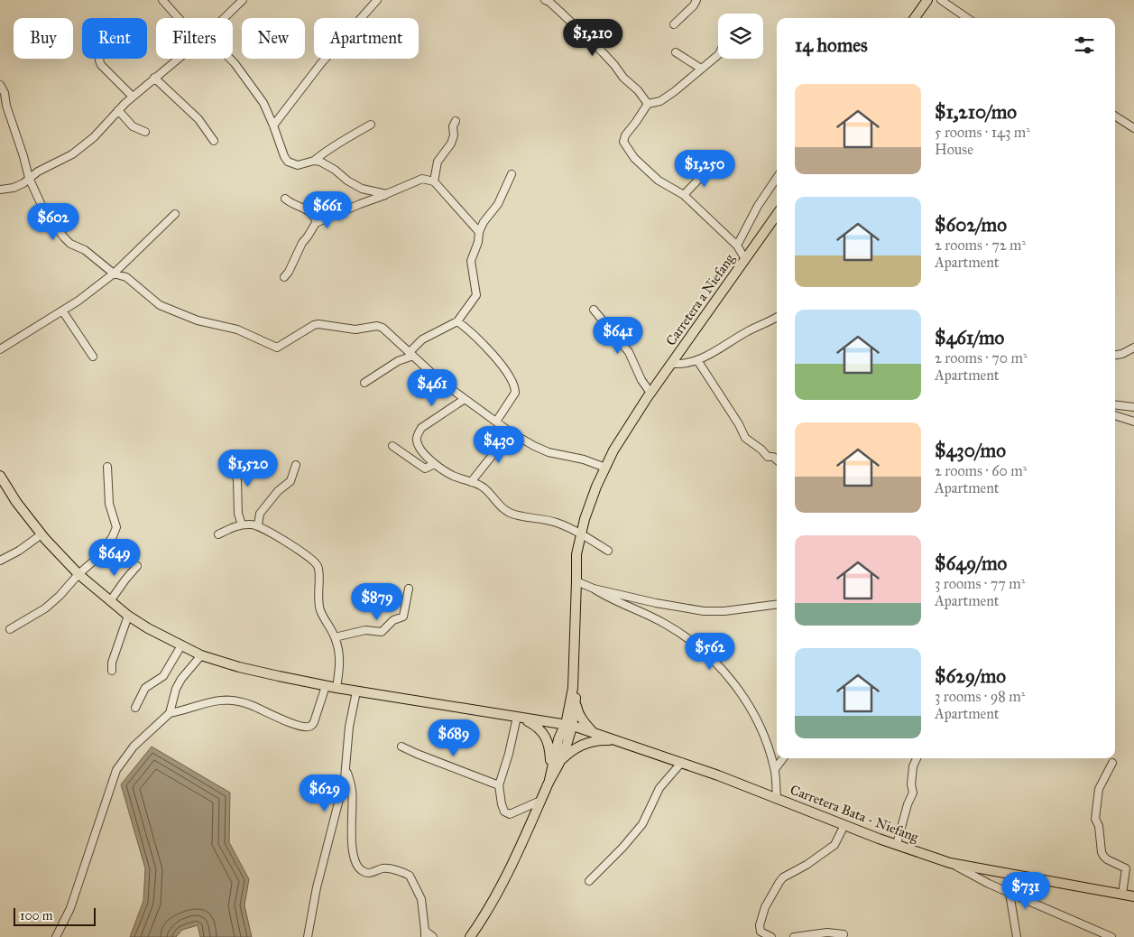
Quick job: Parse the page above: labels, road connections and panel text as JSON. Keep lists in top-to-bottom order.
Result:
{
  "streets": {
    "main road": ["Carretera a Niefang", "Carretera Bata - Niefang"]
  },
  "scale_bar": "100 m",
  "page": {
    "chip": [
      "Buy",
      "Rent",
      "Filters",
      "New",
      "Apartment"
    ],
    "heading": "14 homes",
    "price": [
      "$1,210",
      "$1,250",
      "$661",
      "$602",
      "$641",
      "$461",
      "$430",
      "$1,520",
      "$649",
      "$879",
      "$562",
      "$689",
      "$629",
      "$731"
    ],
    "list": [
      {
        "name": "$1,210/mo",
        "note": "5 rooms · 143 m² · House"
      },
      {
        "name": "$602/mo",
        "note": "2 rooms · 72 m² · Apartment"
      },
      {
        "name": "$461/mo",
        "note": "2 rooms · 70 m² · Apartment"
      },
      {
        "name": "$430/mo",
        "note": "2 rooms · 60 m² · Apartment"
      },
      {
        "name": "$649/mo",
        "note": "3 rooms · 77 m² · Apartment"
      },
      {
        "name": "$629/mo",
        "note": "3 rooms · 98 m² · Apartment"
      }
    ],
    "scale": "100 m"
  }
}
